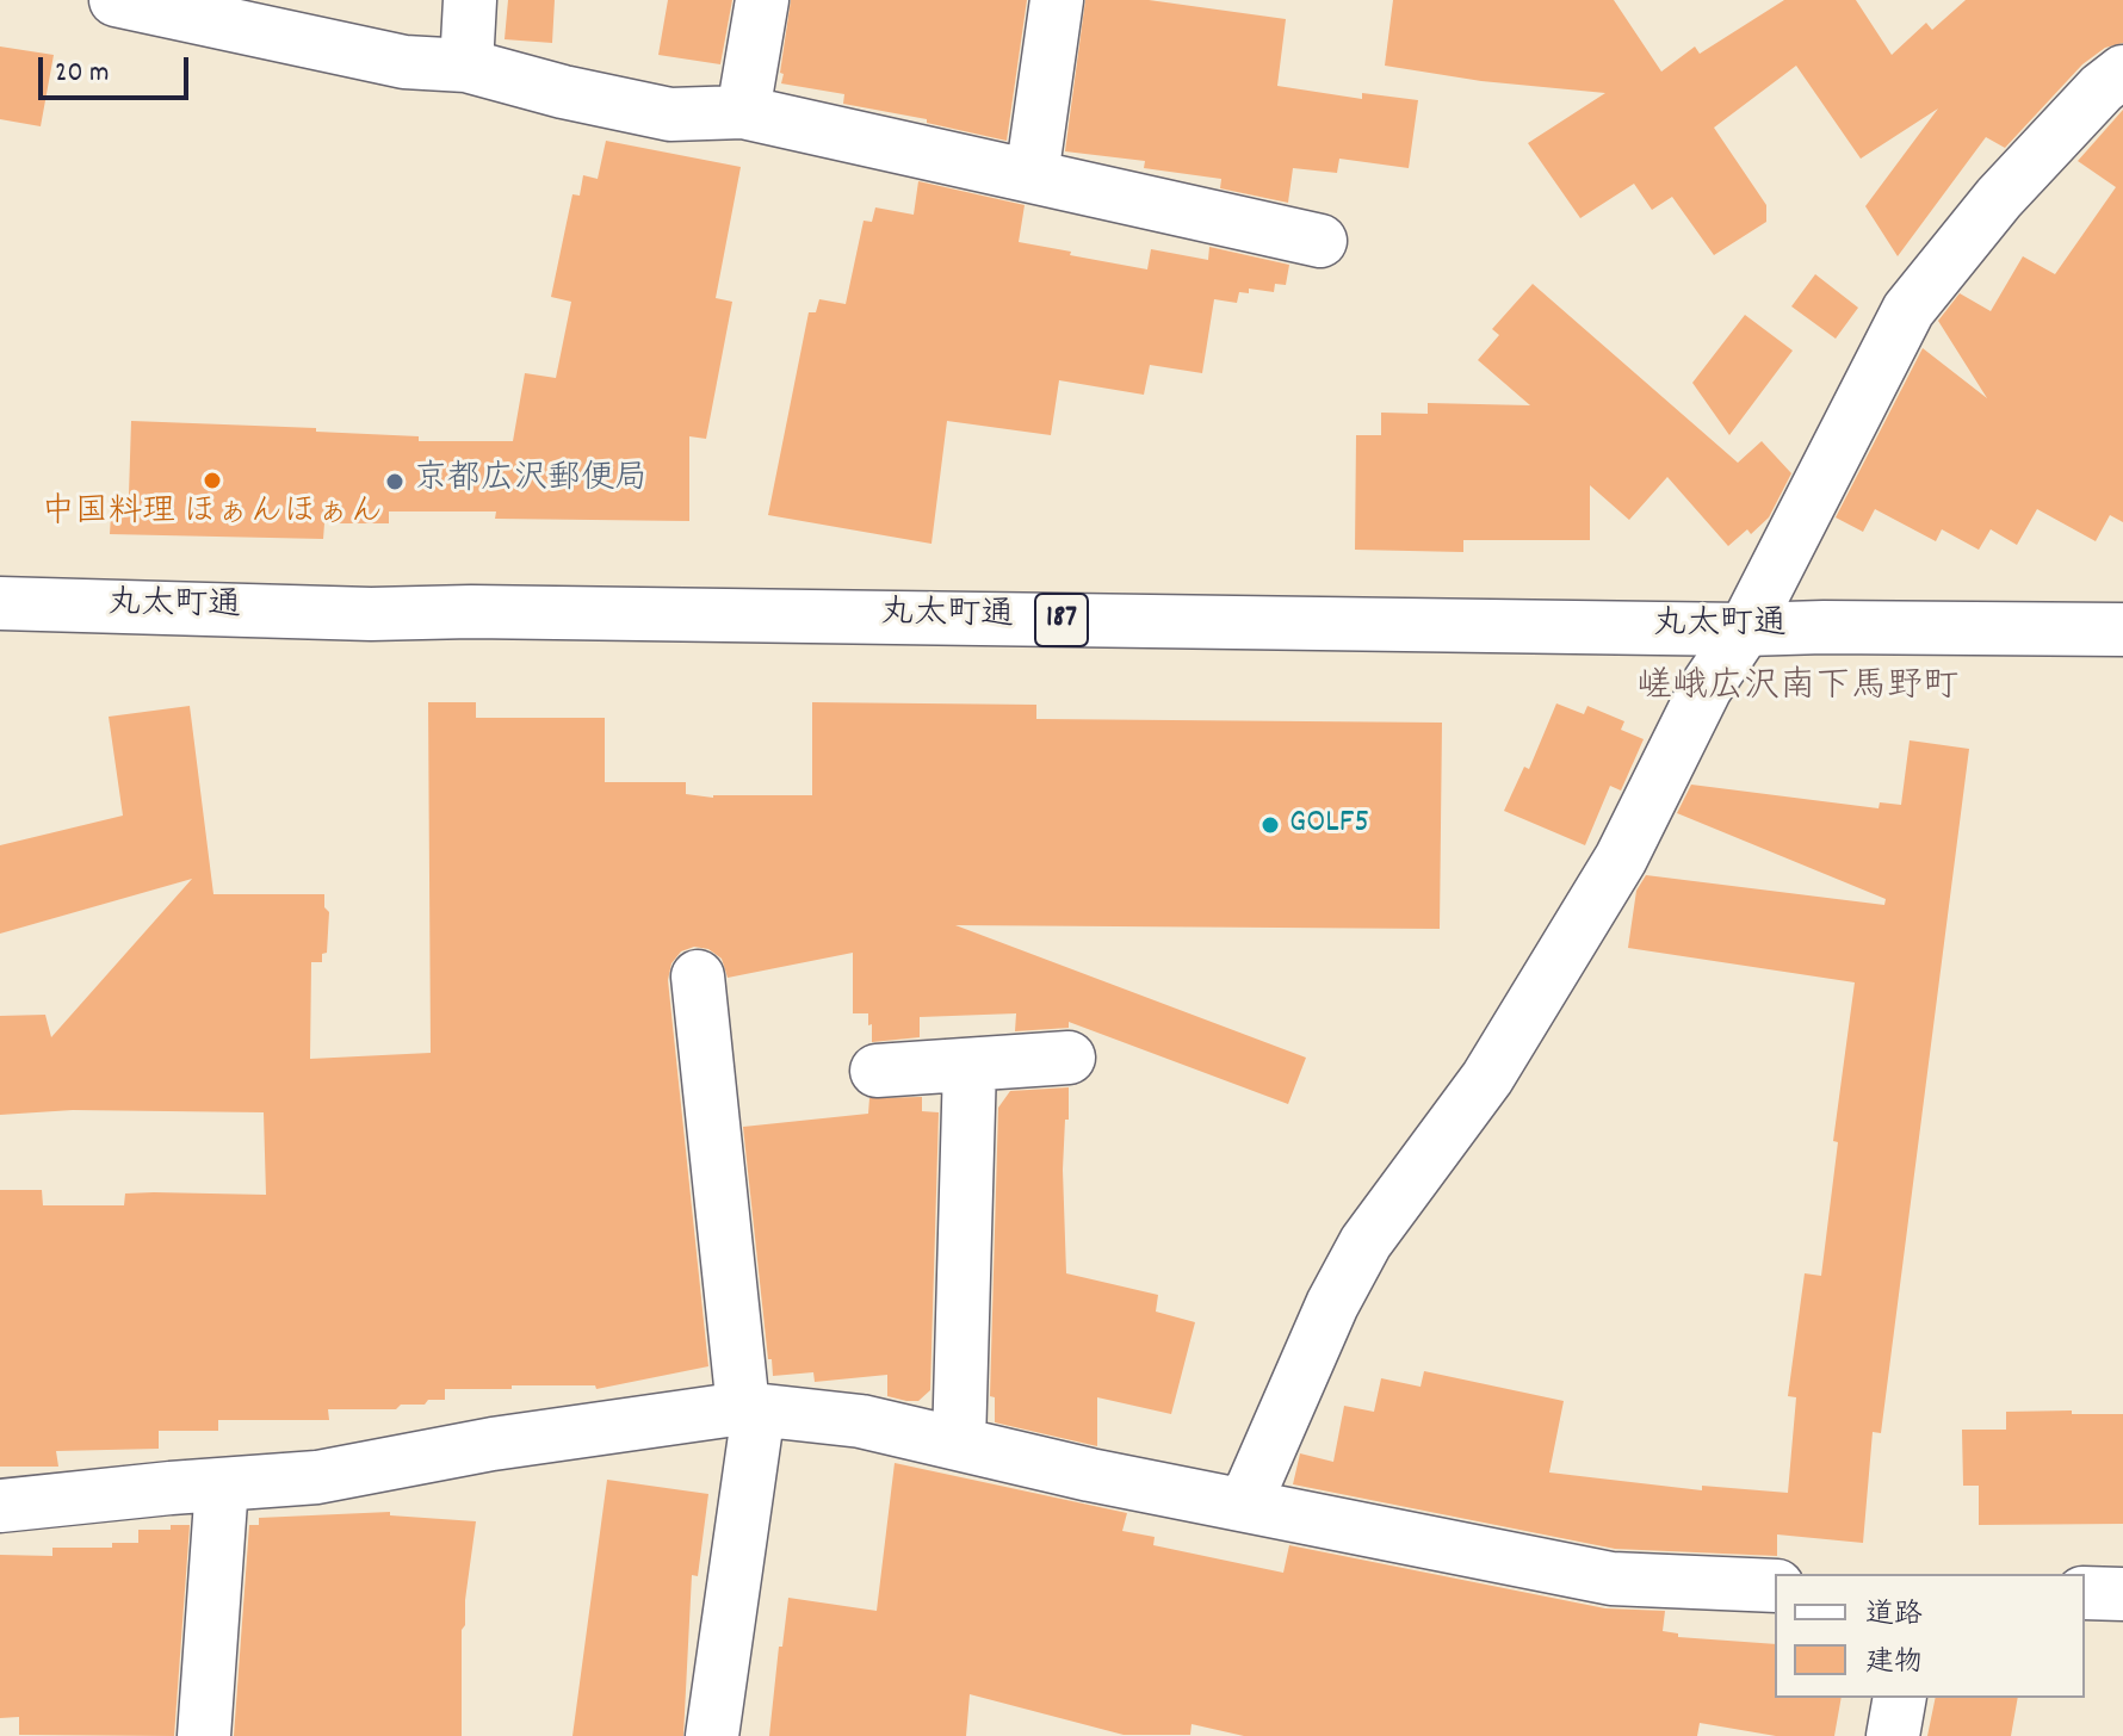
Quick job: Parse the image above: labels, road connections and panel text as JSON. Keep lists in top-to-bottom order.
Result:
{
  "streets": {
    "street": ["丸太町通", "187"]
  },
  "districts": ["嵯峨広沢南下馬野町"],
  "places": ["中国料理 ほぁんほぁん", "京都広沢郵便局", "GOLF5"],
  "legend": ["道路", "建物"],
  "scale_bar": "20 m"
}
